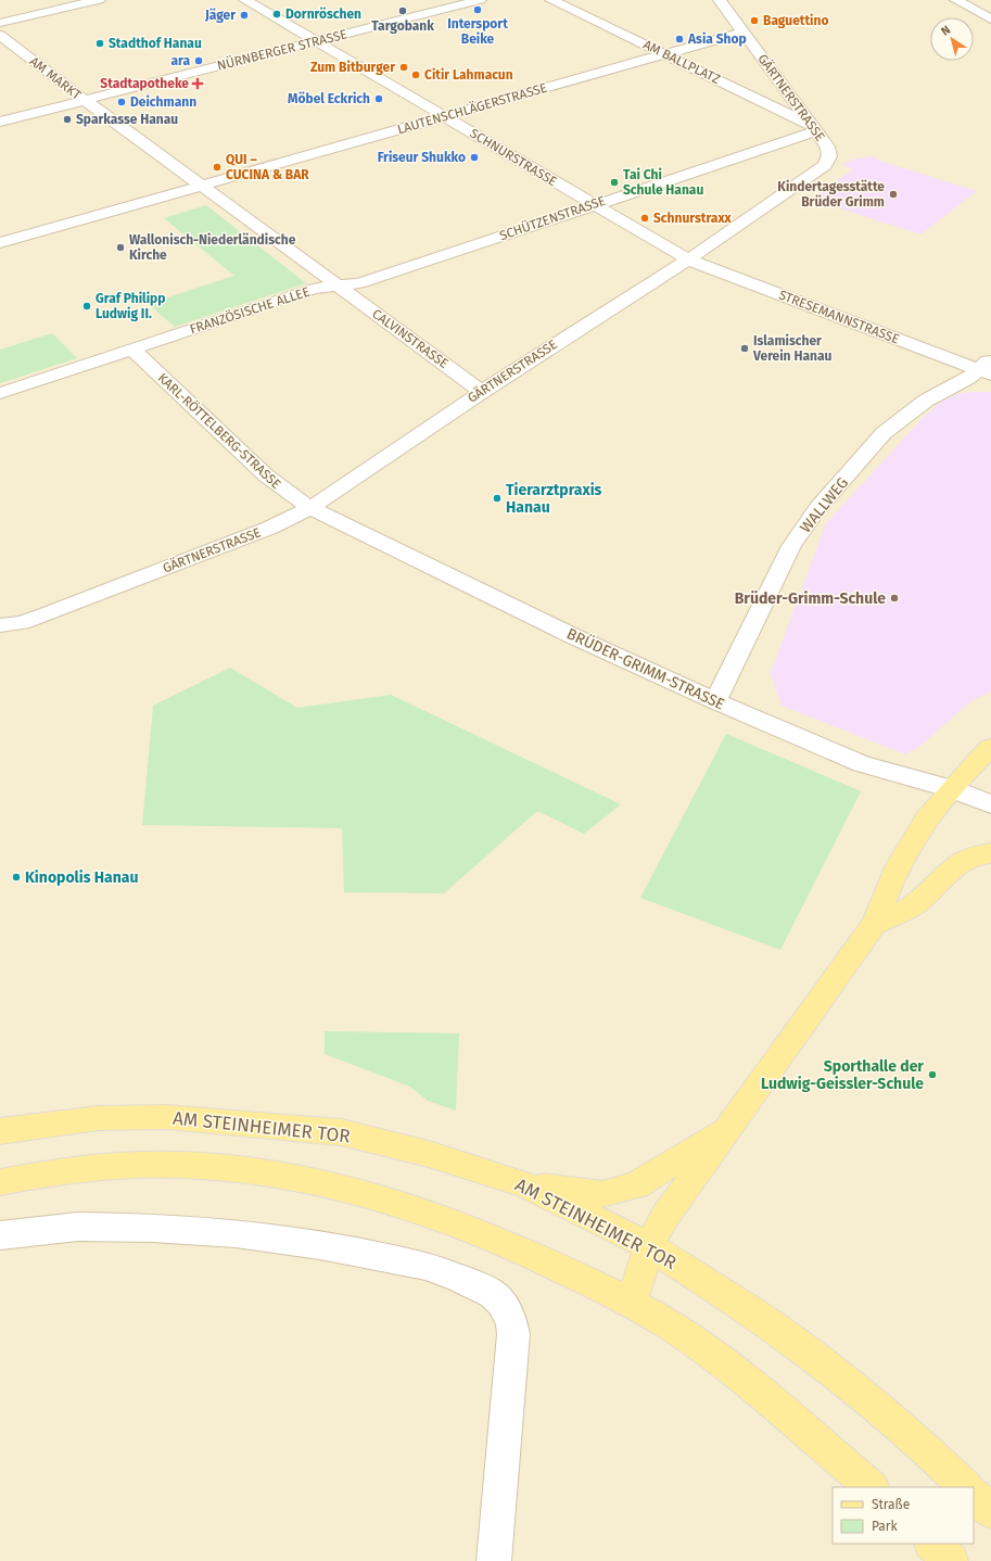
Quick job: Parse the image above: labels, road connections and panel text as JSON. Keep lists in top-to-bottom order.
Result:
{
  "streets": {
    "main road": ["AM STEINHEIMER TOR"],
    "street": [
      "NÜRNBERGER STRASSE",
      "AM BALLPLATZ",
      "AM MARKT",
      "GÄRTNERSTRASSE",
      "LAUTENSCHLÄGERSTRASSE",
      "SCHNURSTRASSE",
      "SCHÜTZENSTRASSE",
      "FRANZÖSISCHE ALLEE",
      "STRESEMANNSTRASSE",
      "CALVINSTRASSE",
      "KARL-RÖTTELBERG-STRASSE",
      "WALLWEG",
      "BRÜDER-GRIMM-STRASSE"
    ]
  },
  "crossings": [
    ["NÜRNBERGER STRASSE", "AM MARKT"],
    ["NÜRNBERGER STRASSE", "SCHNURSTRASSE"],
    ["NÜRNBERGER STRASSE", "FRANZÖSISCHE ALLEE"],
    ["AM BALLPLATZ", "GÄRTNERSTRASSE"],
    ["AM BALLPLATZ", "LAUTENSCHLÄGERSTRASSE"],
    ["AM BALLPLATZ", "SCHÜTZENSTRASSE"],
    ["AM MARKT", "FRANZÖSISCHE ALLEE"],
    ["GÄRTNERSTRASSE", "LAUTENSCHLÄGERSTRASSE"],
    ["GÄRTNERSTRASSE", "SCHNURSTRASSE"],
    ["GÄRTNERSTRASSE", "SCHÜTZENSTRASSE"],
    ["GÄRTNERSTRASSE", "STRESEMANNSTRASSE"],
    ["GÄRTNERSTRASSE", "CALVINSTRASSE"],
    ["GÄRTNERSTRASSE", "KARL-RÖTTELBERG-STRASSE"],
    ["GÄRTNERSTRASSE", "BRÜDER-GRIMM-STRASSE"],
    ["LAUTENSCHLÄGERSTRASSE", "SCHNURSTRASSE"],
    ["LAUTENSCHLÄGERSTRASSE", "FRANZÖSISCHE ALLEE"],
    ["SCHNURSTRASSE", "SCHÜTZENSTRASSE"],
    ["SCHNURSTRASSE", "STRESEMANNSTRASSE"],
    ["SCHÜTZENSTRASSE", "FRANZÖSISCHE ALLEE"],
    ["SCHÜTZENSTRASSE", "CALVINSTRASSE"],
    ["FRANZÖSISCHE ALLEE", "CALVINSTRASSE"],
    ["FRANZÖSISCHE ALLEE", "KARL-RÖTTELBERG-STRASSE"],
    ["STRESEMANNSTRASSE", "WALLWEG"],
    ["KARL-RÖTTELBERG-STRASSE", "BRÜDER-GRIMM-STRASSE"],
    ["WALLWEG", "BRÜDER-GRIMM-STRASSE"]
  ],
  "places": {
    "other": [
      "Intersport Beike",
      "Targobank",
      "Dornröschen",
      "Jäger",
      "Baguettino",
      "Asia Shop",
      "Stadthof Hanau",
      "ara",
      "Zum Bitburger",
      "Citir Lahmacun",
      "Möbel Eckrich",
      "Deichmann",
      "Sparkasse Hanau",
      "Friseur Shukko",
      "QUI – CUCINA & BAR",
      "Tai Chi Schule Hanau",
      "Kindertagesstätte Brüder Grimm",
      "Schnurstraxx",
      "Wallonisch-Niederländische Kirche",
      "Graf Philipp Ludwig II.",
      "Islamischer Verein Hanau",
      "Tierarztpraxis Hanau",
      "Brüder-Grimm-Schule",
      "Kinopolis Hanau",
      "Sporthalle der Ludwig-Geissler-Schule"
    ],
    "health": ["Stadtapotheke"]
  },
  "legend": ["Straße", "Park"],
  "north": "top left"
}
